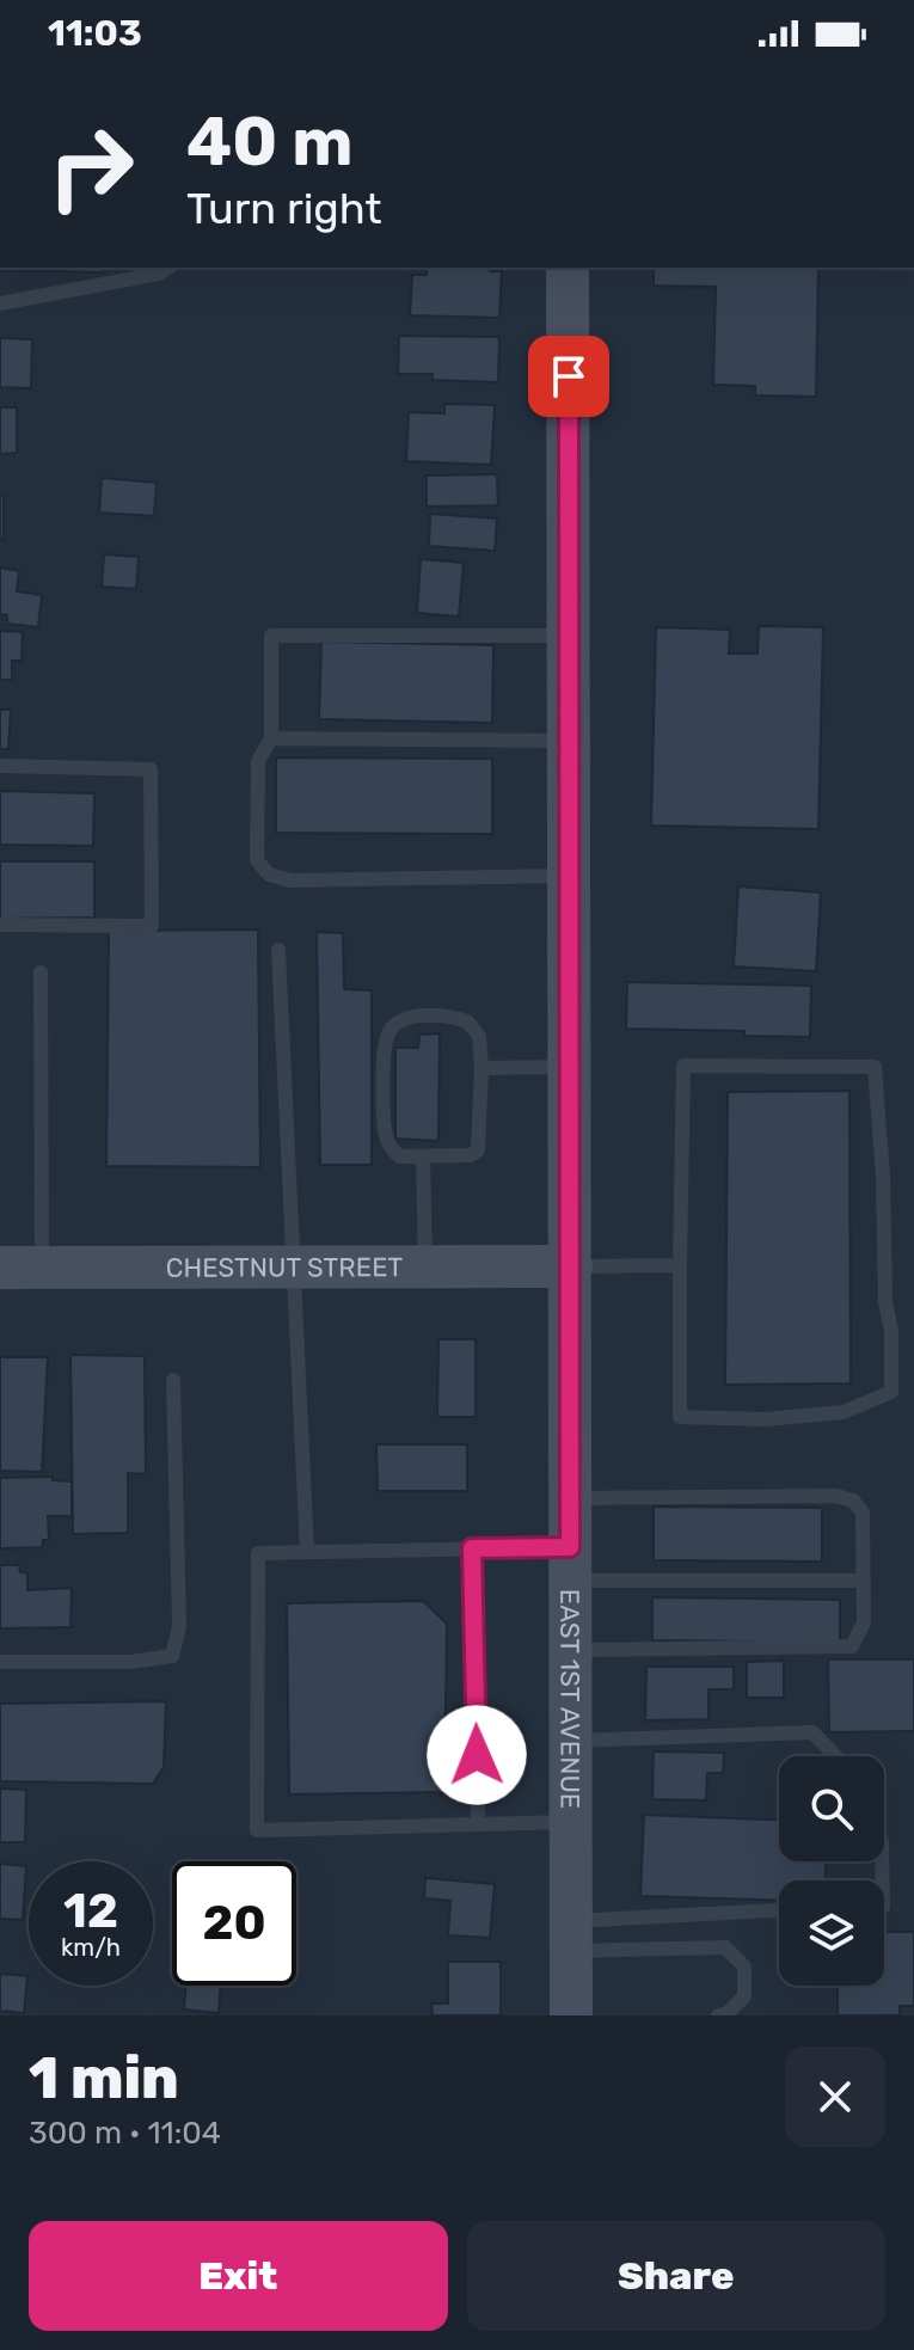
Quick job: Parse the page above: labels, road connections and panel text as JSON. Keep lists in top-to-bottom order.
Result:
{
  "streets": {
    "street": ["CHESTNUT STREET", "EAST 1ST AVENUE"]
  },
  "crossings": [
    ["CHESTNUT STREET", "EAST 1ST AVENUE"]
  ],
  "page": {
    "status": "11:03",
    "turn": ["40 m", "Turn right"],
    "speed": "12 km/h",
    "limit": "20",
    "heading": ["1 min", "300 m · 11:04"],
    "buttons": ["Exit", "Share"]
  }
}
